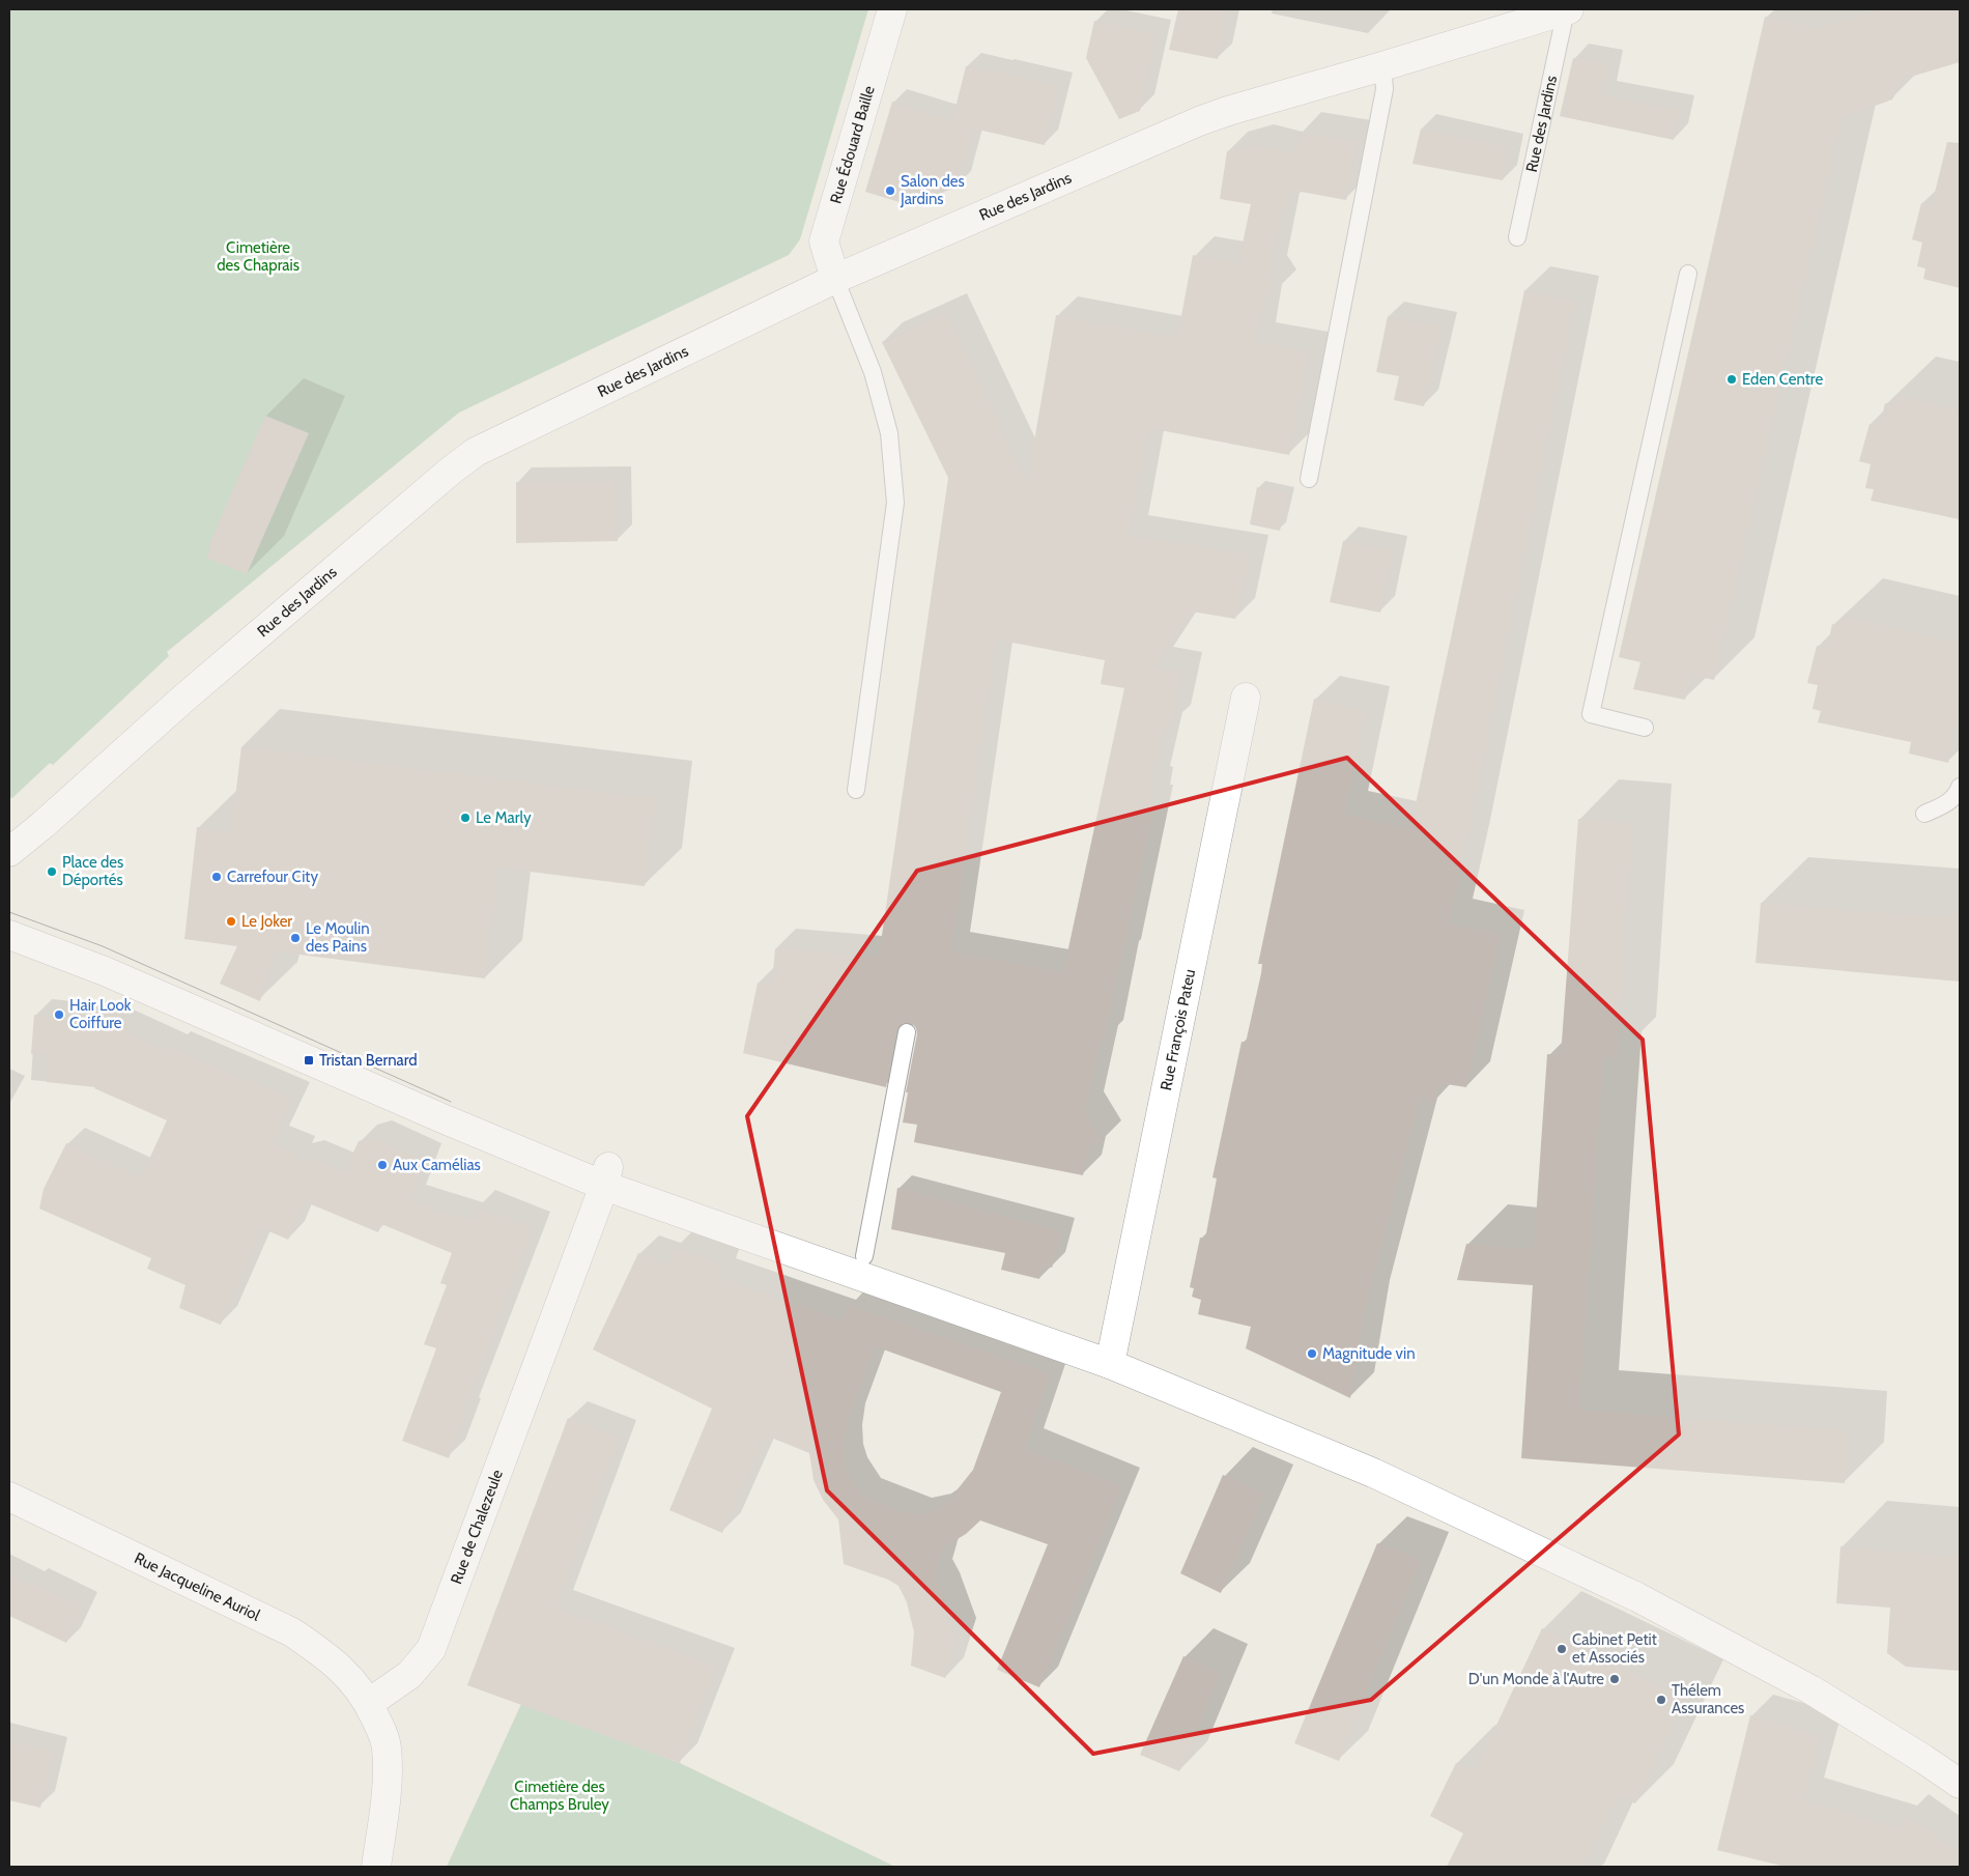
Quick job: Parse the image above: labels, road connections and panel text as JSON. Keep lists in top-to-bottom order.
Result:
{
  "streets": {
    "street": [
      "Rue des Jardins",
      "Rue Édouard Baille",
      "Rue François Pateu",
      "Rue de Chalezeule",
      "Rue Jacqueline Auriol"
    ]
  },
  "crossings": [
    ["Rue des Jardins", "Rue Édouard Baille"],
    ["Rue de Chalezeule", "Rue Jacqueline Auriol"]
  ],
  "parks": ["Cimetière des Chaprais", "Cimetière des Champs Bruley"],
  "places": {
    "other": [
      "Salon des Jardins",
      "Eden Centre",
      "Le Marly",
      "Place des Déportés",
      "Carrefour City",
      "Le Joker",
      "Le Moulin des Pains",
      "Hair Look Coiffure",
      "Aux Camélias",
      "Magnitude vin",
      "Cabinet Petit et Associés",
      "D'un Monde à l'Autre",
      "Thélem Assurances"
    ],
    "transit": ["Tristan Bernard"]
  }
}
